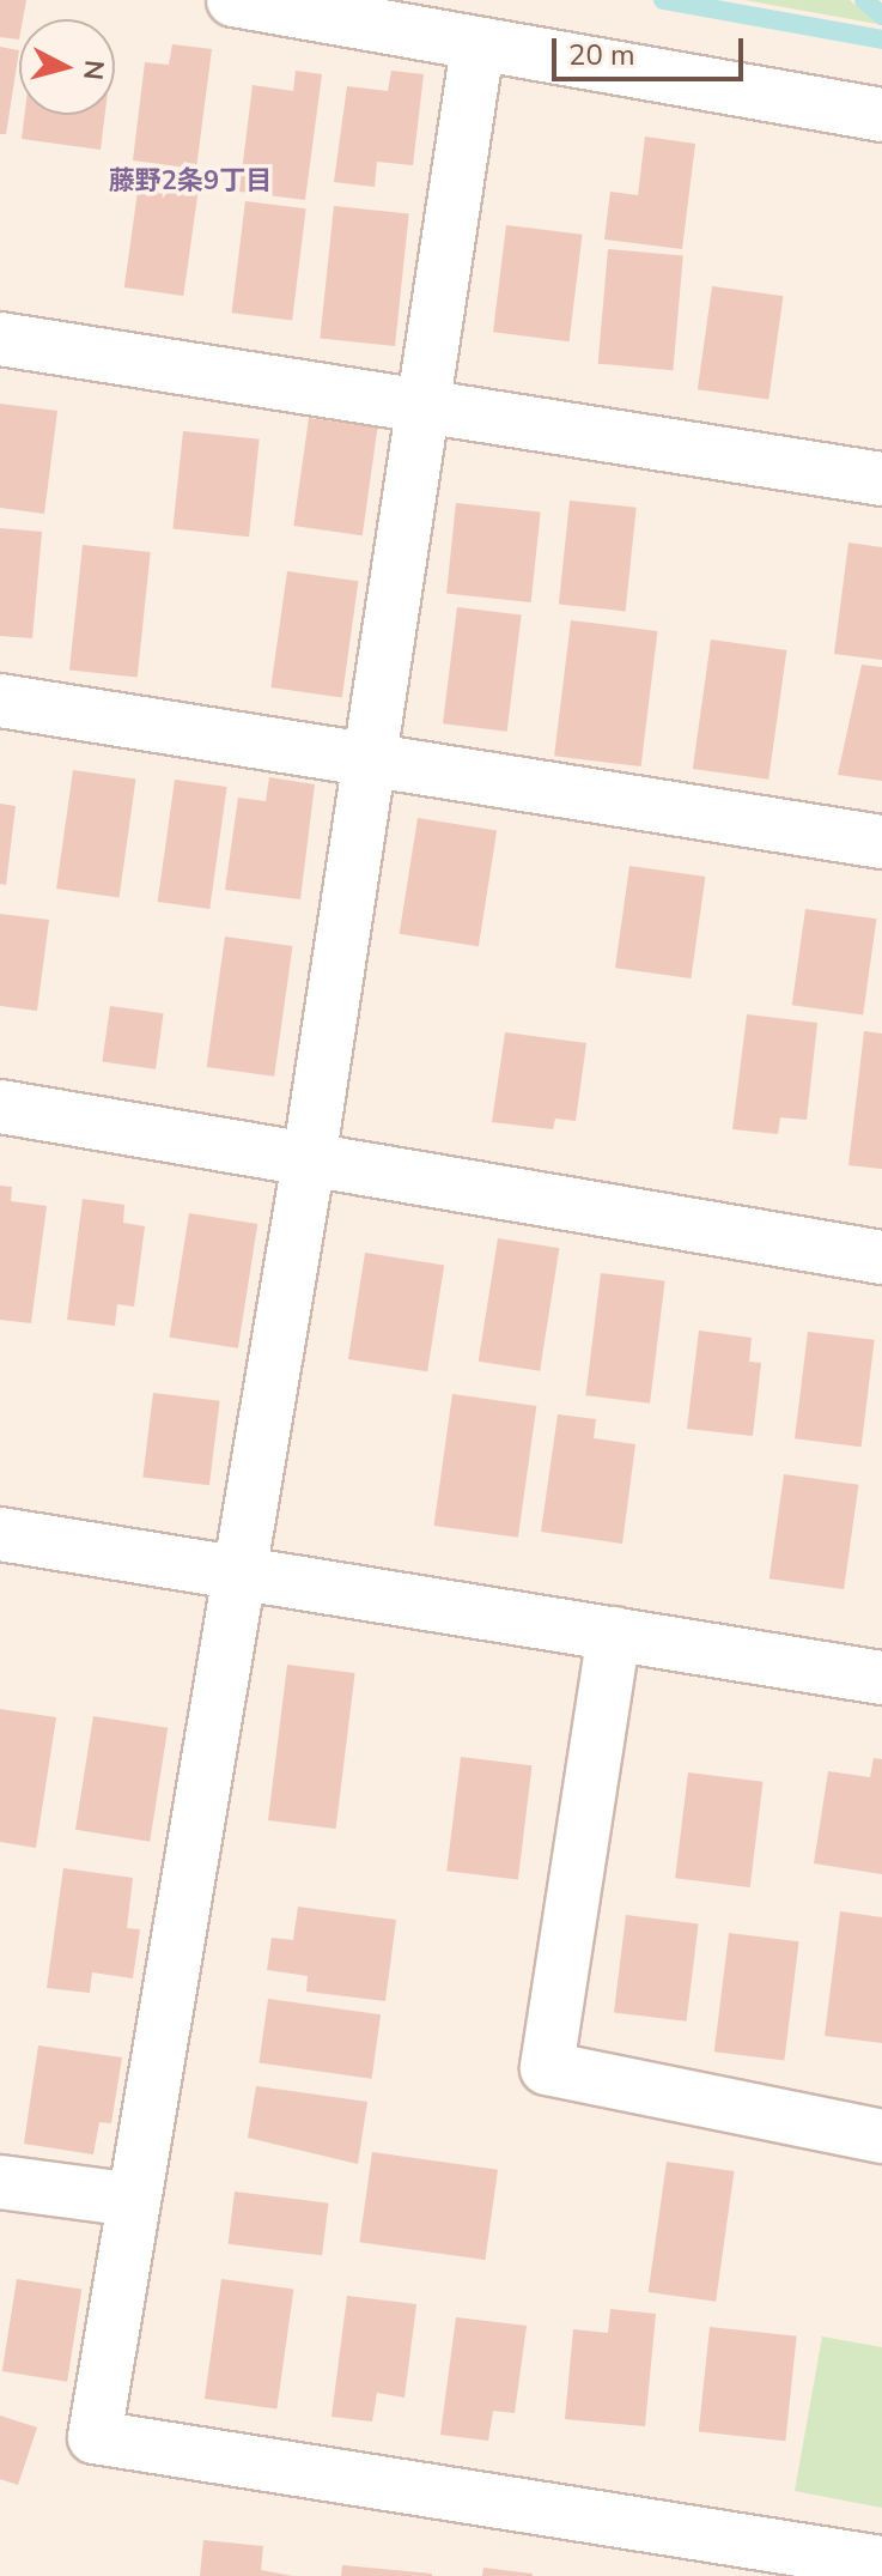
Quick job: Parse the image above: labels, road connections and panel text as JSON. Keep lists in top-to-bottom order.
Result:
{
  "districts": ["藤野2条9丁目"],
  "scale_bar": "20 m",
  "north": "right"
}
